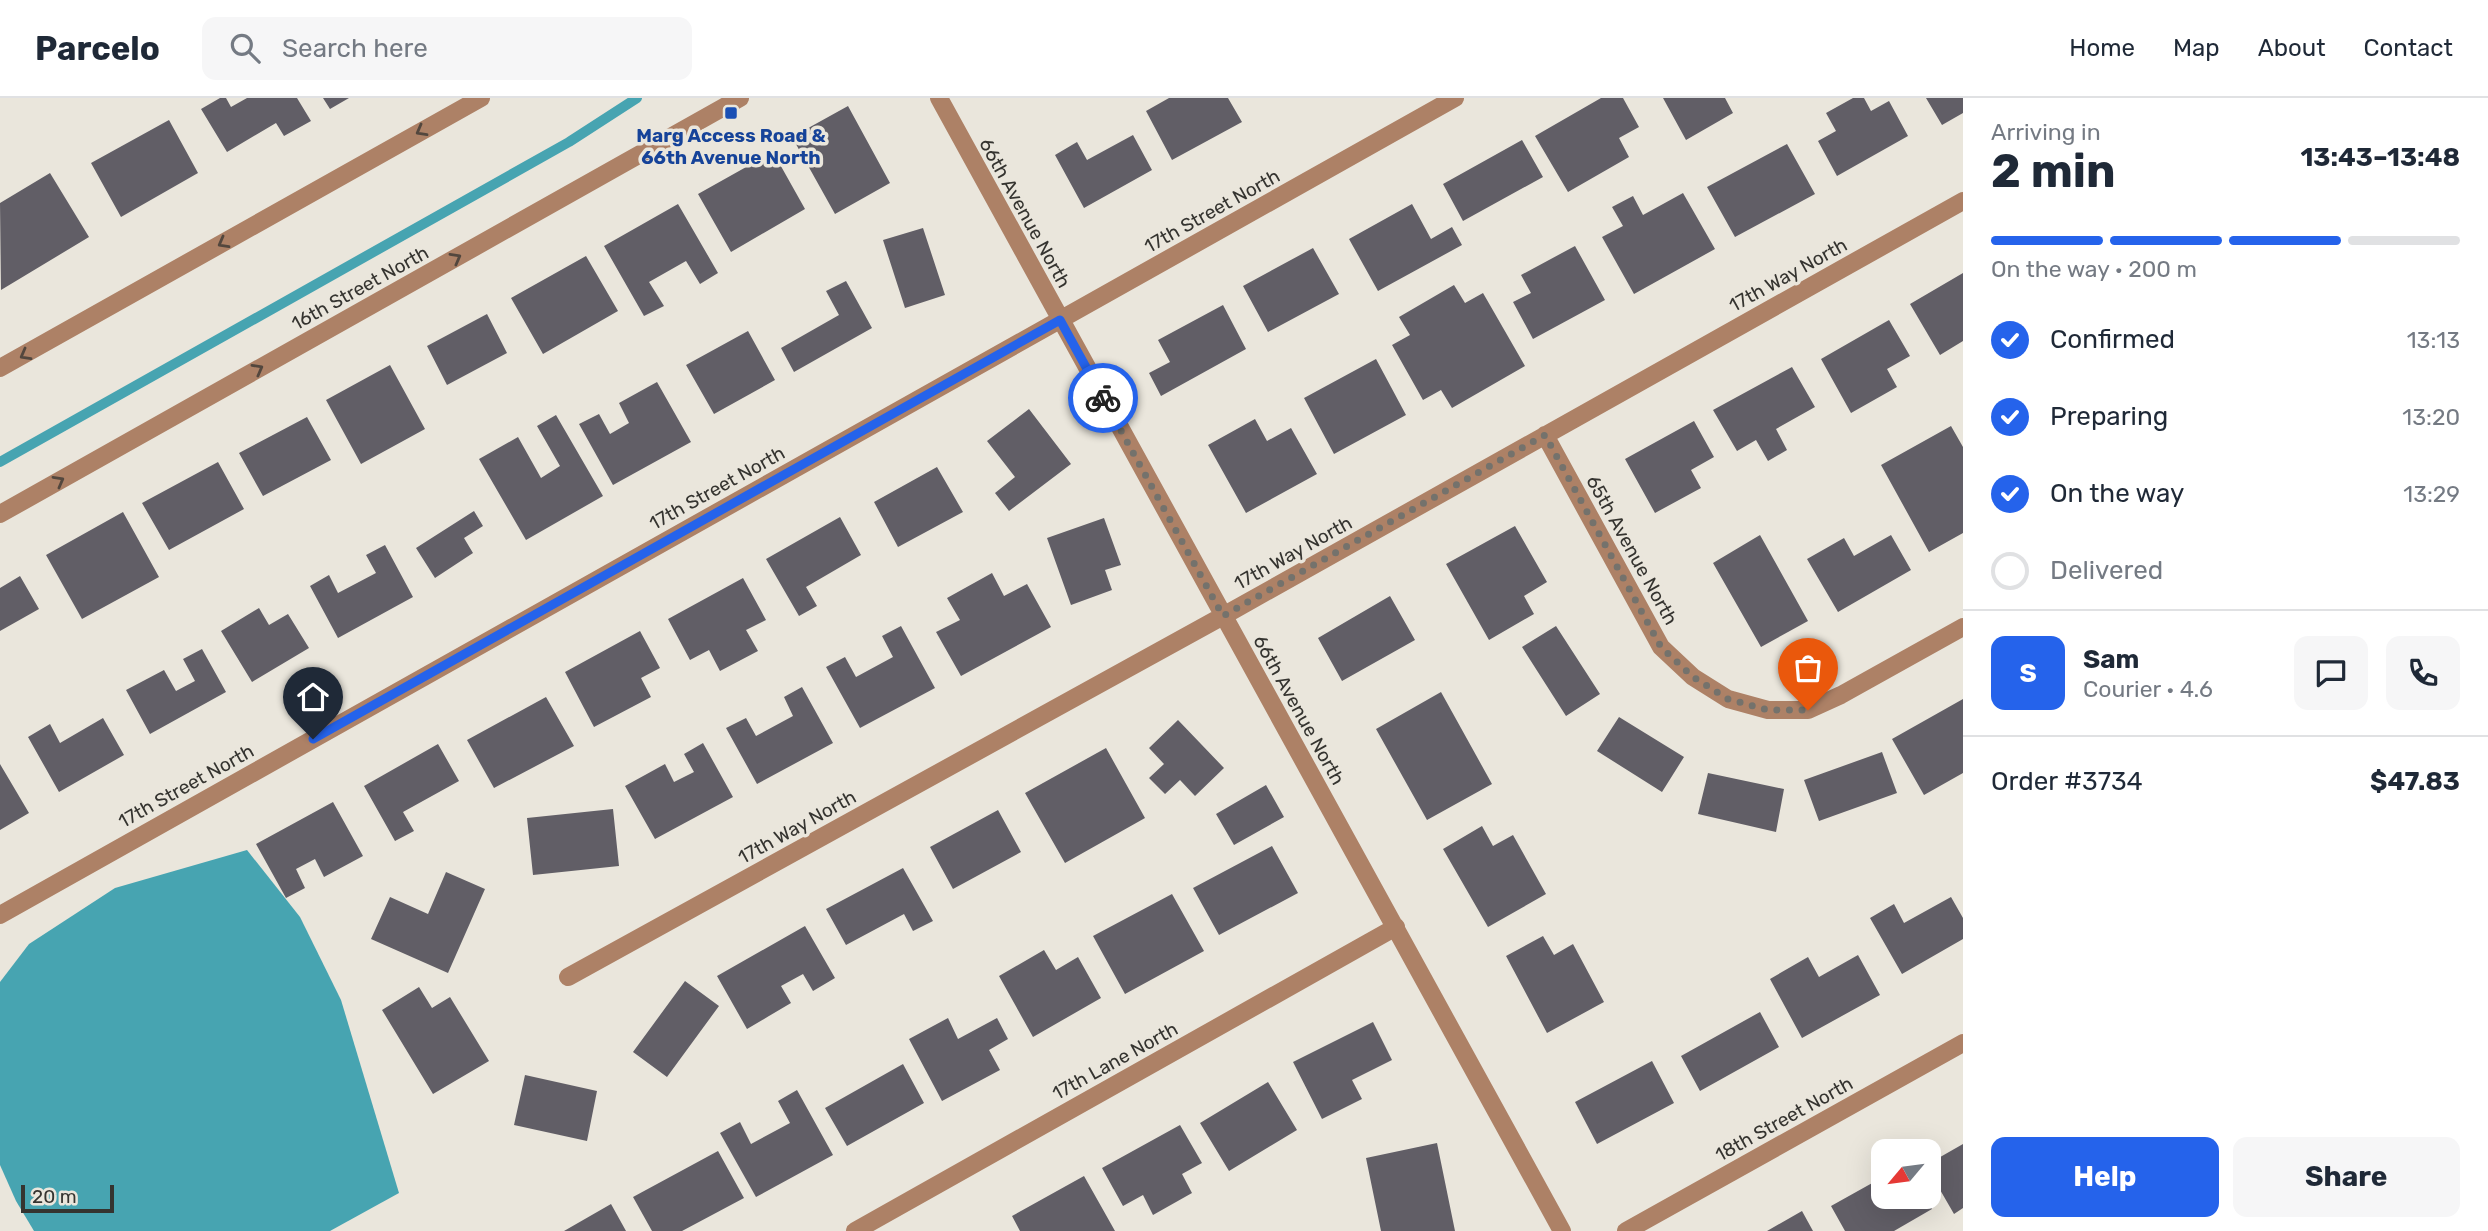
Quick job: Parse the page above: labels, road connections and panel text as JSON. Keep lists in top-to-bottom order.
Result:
{
  "streets": {
    "street": [
      "17th Street North",
      "66th Avenue North",
      "17th Way North",
      "16th Street North",
      "65th Avenue North",
      "17th Lane North",
      "18th Street North"
    ]
  },
  "crossings": [
    ["17th Street North", "66th Avenue North"],
    ["66th Avenue North", "17th Way North"],
    ["66th Avenue North", "17th Lane North"],
    ["17th Way North", "65th Avenue North"]
  ],
  "places": {
    "transit": ["Marg Access Road & 66th Avenue North"]
  },
  "scale_bar": "20 m",
  "north": "bottom left",
  "page": {
    "header": "Parcelo",
    "search": "Search here",
    "nav": [
      "Home",
      "Map",
      "About",
      "Contact"
    ],
    "heading": ["2 min", "Arriving in", "13:43–13:48"],
    "panel": [
      "Sam",
      "Courier · 4.6",
      "Order #3734",
      "$47.83"
    ],
    "bar": "On the way · 200 m",
    "list": [
      ["Confirmed", "13:13"],
      ["Preparing", "13:20"],
      ["On the way", "13:29"],
      "Delivered"
    ],
    "round": "S",
    "buttons": ["Help", "Share"],
    "scale": "20 m"
  }
}
